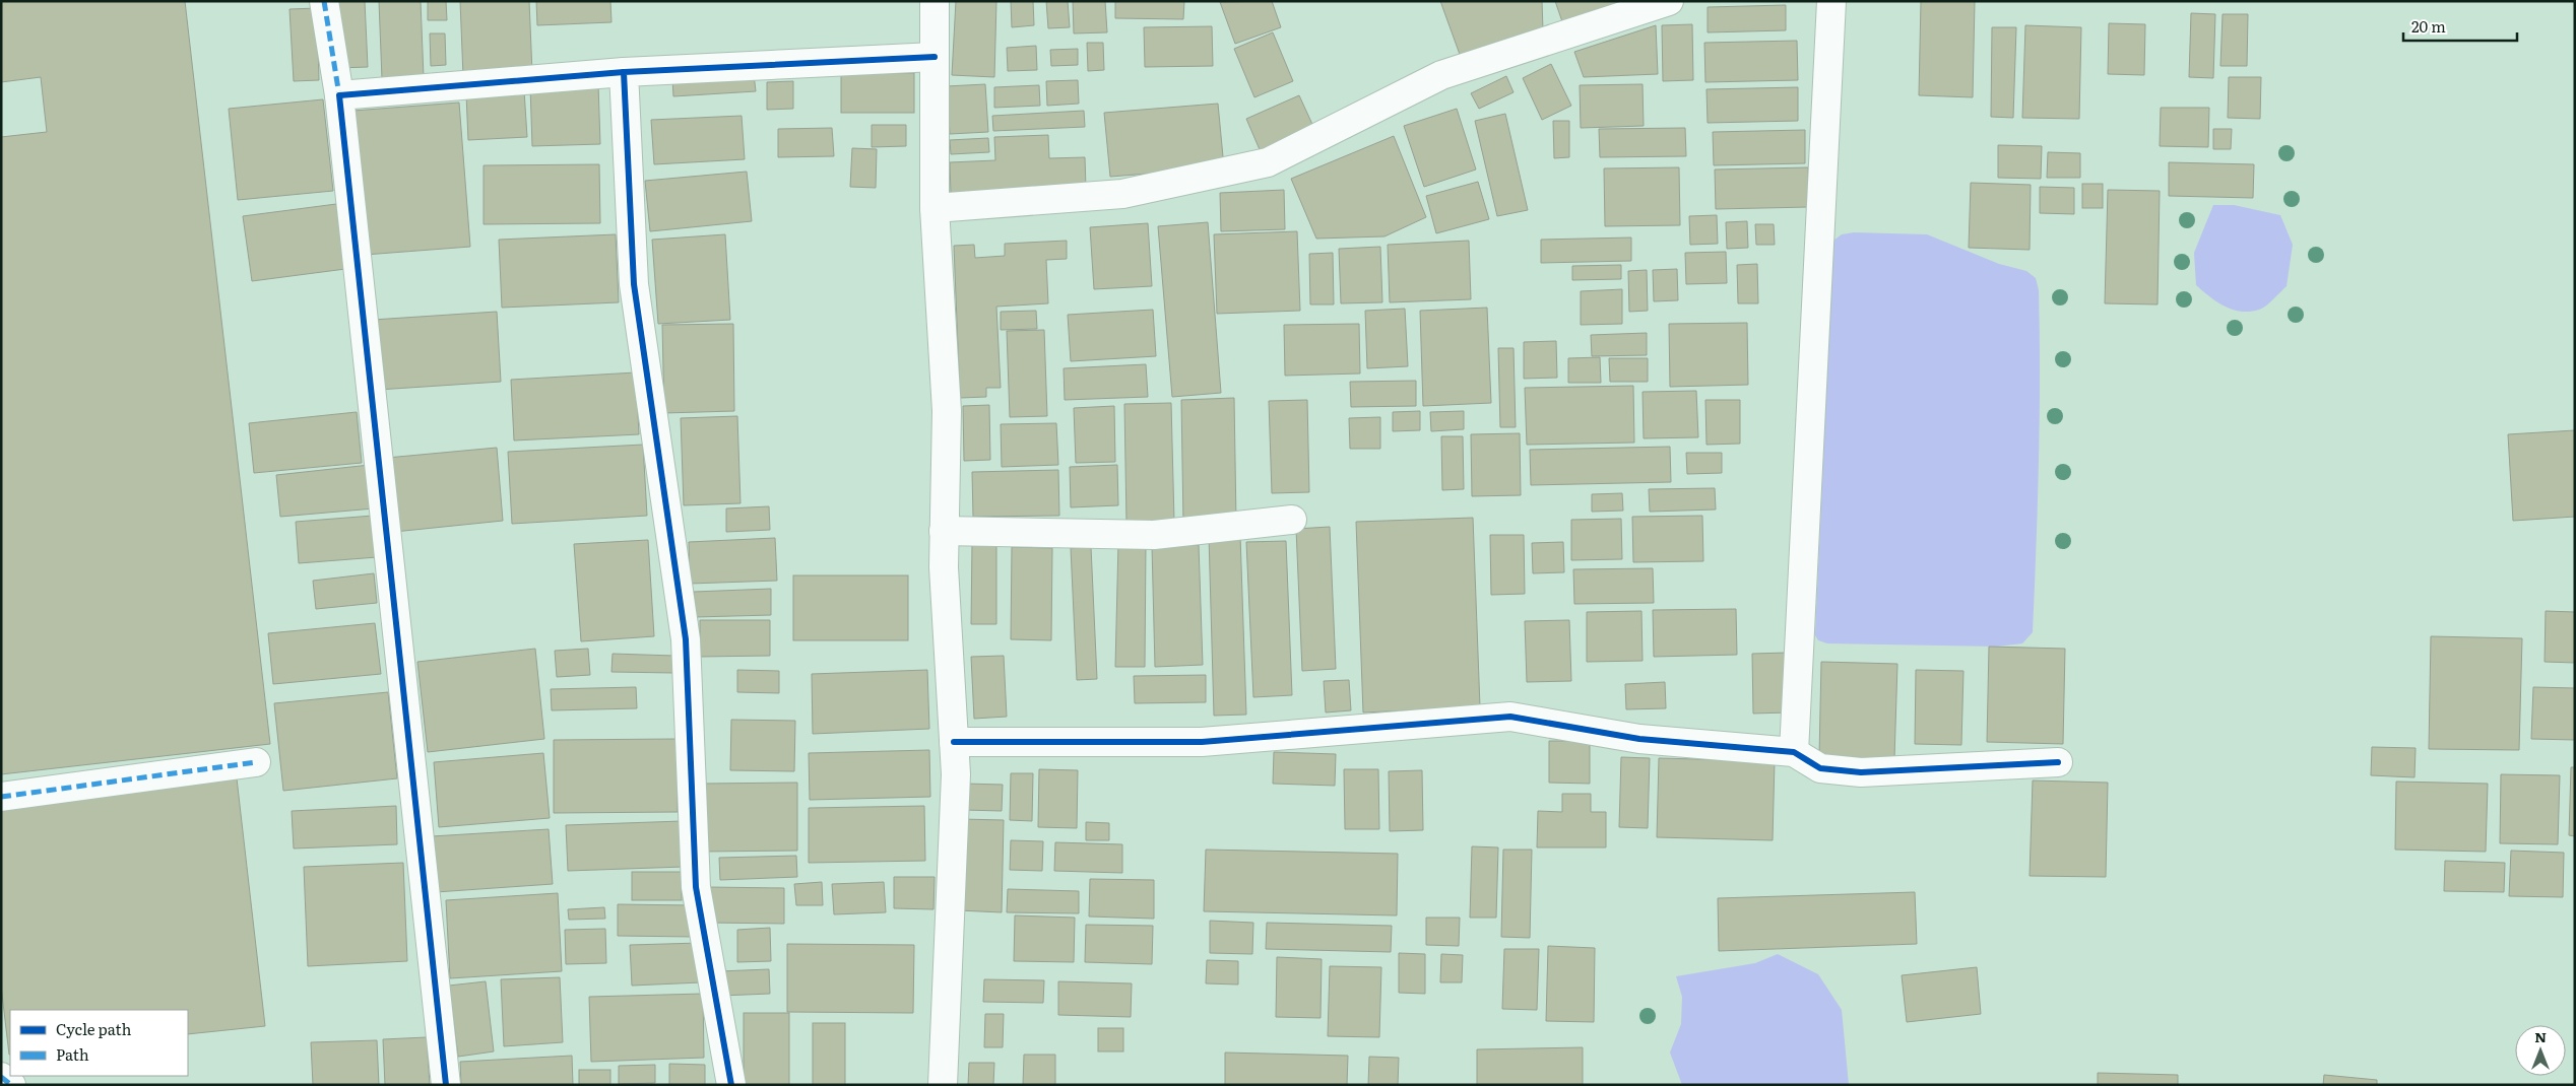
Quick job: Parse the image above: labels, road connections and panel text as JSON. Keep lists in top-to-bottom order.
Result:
{
  "legend": ["Cycle path", "Path"],
  "scale_bar": "20 m",
  "north": "top"
}
